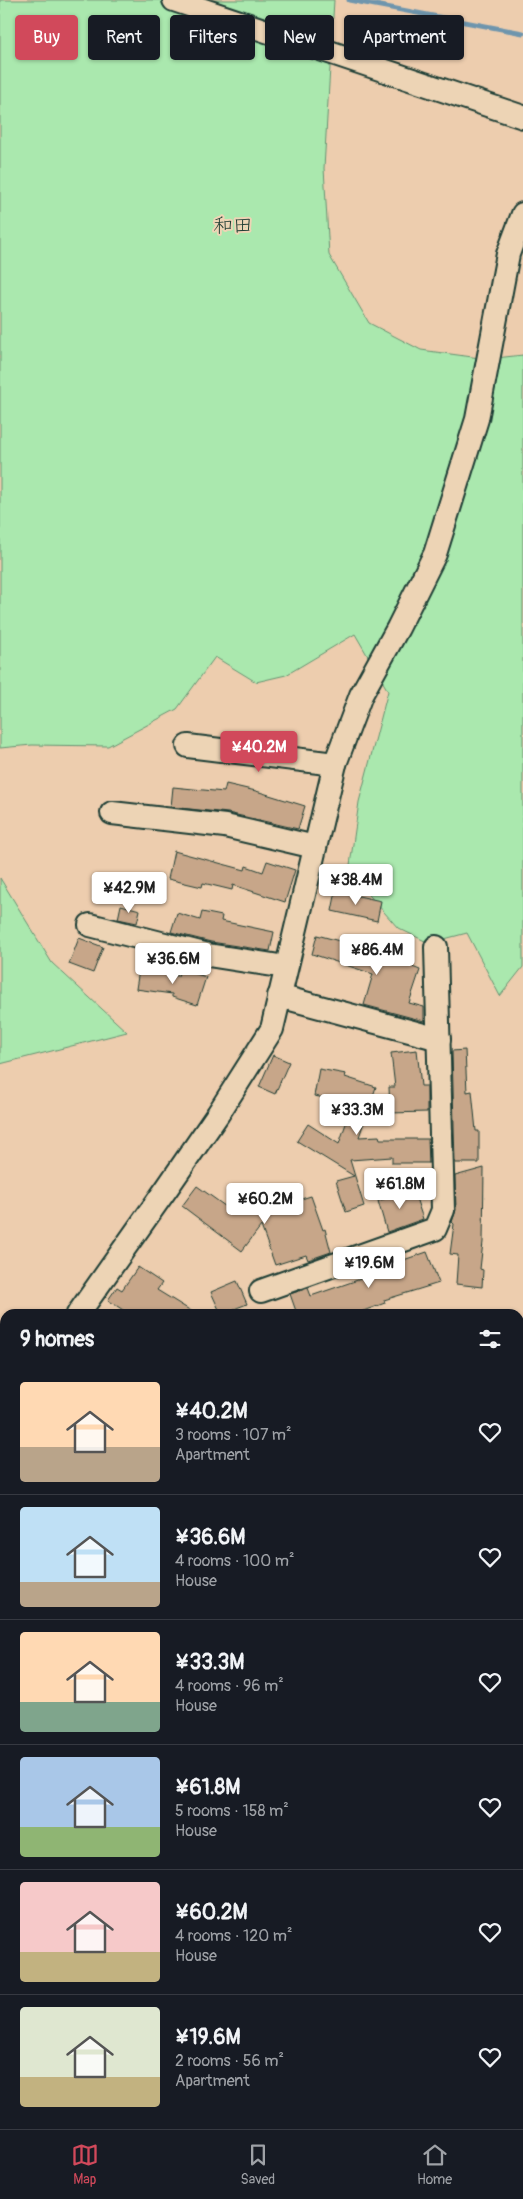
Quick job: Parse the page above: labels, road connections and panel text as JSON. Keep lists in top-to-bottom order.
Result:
{
  "districts": ["和田"],
  "page": {
    "chip": [
      "Buy",
      "Rent",
      "Filters",
      "New",
      "Apartment"
    ],
    "price": [
      "¥40.2M",
      "¥38.4M",
      "¥42.9M",
      "¥86.4M",
      "¥36.6M",
      "¥33.3M",
      "¥61.8M",
      "¥60.2M",
      "¥19.6M"
    ],
    "heading": "9 homes",
    "list": [
      {
        "name": "¥40.2M",
        "note": "3 rooms · 107 m² · Apartment"
      },
      {
        "name": "¥36.6M",
        "note": "4 rooms · 100 m² · House"
      },
      {
        "name": "¥33.3M",
        "note": "4 rooms · 96 m² · House"
      },
      {
        "name": "¥61.8M",
        "note": "5 rooms · 158 m² · House"
      },
      {
        "name": "¥60.2M",
        "note": "4 rooms · 120 m² · House"
      },
      {
        "name": "¥19.6M",
        "note": "2 rooms · 56 m² · Apartment"
      }
    ],
    "tabs": ["Map", "Saved", "Home"]
  }
}
